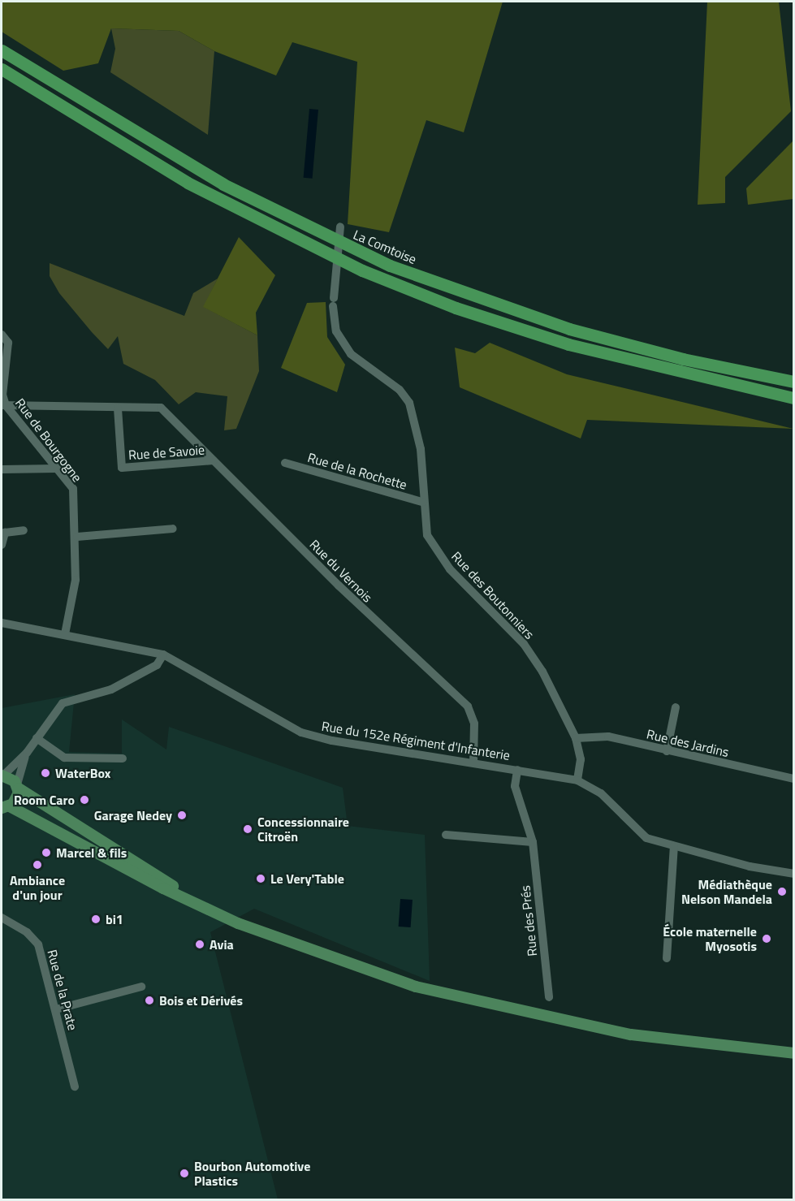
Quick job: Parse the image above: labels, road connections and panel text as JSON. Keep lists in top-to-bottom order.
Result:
{
  "streets": {
    "highway": ["La Comtoise"],
    "street": [
      "Rue de Bourgogne",
      "Rue de Savoie",
      "Rue de la Rochette",
      "Rue du Vernois",
      "Rue des Boutonniers",
      "Rue du 152e Régiment d'Infanterie",
      "Rue des Jardins",
      "Rue des Prés",
      "Rue de la Prate"
    ]
  },
  "crossings": [
    ["Rue de Bourgogne", "Rue du 152e Régiment d'Infanterie"],
    ["Rue de Savoie", "Rue du Vernois"],
    ["Rue de la Rochette", "Rue des Boutonniers"],
    ["Rue du Vernois", "Rue du 152e Régiment d'Infanterie"],
    ["Rue des Boutonniers", "Rue du 152e Régiment d'Infanterie"],
    ["Rue des Boutonniers", "Rue des Jardins"],
    ["Rue du 152e Régiment d'Infanterie", "Rue des Prés"]
  ],
  "places": [
    "WaterBox",
    "Room Caro",
    "Garage Nedey",
    "Concessionnaire Citroën",
    "Marcel & fils",
    "Ambiance d'un jour",
    "Le Very'Table",
    "Médiathèque Nelson Mandela",
    "bi1",
    "École maternelle Myosotis",
    "Avia",
    "Bois et Dérivés",
    "Bourbon Automotive Plastics"
  ]
}
